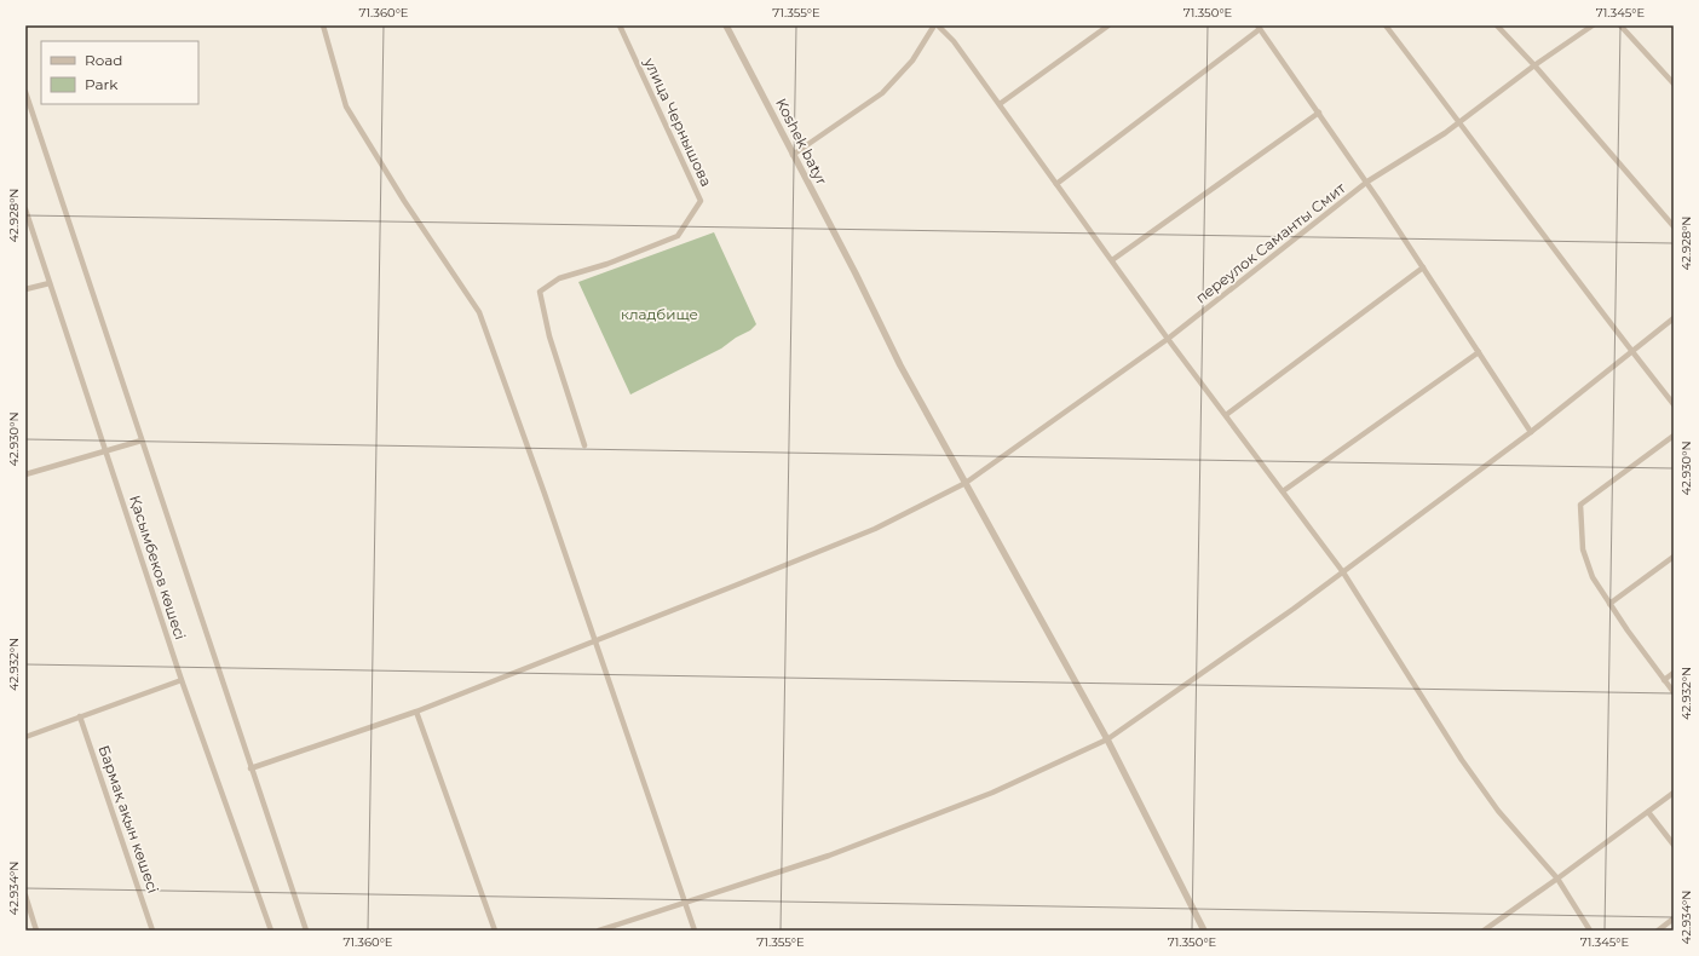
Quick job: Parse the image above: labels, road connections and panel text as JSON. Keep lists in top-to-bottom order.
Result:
{
  "streets": {
    "street": [
      "улица Чернышова",
      "Koshek batyr",
      "переулок Саманты Смит",
      "Қасымбеков көшесі",
      "Бармақ ақын көшесі"
    ]
  },
  "crossings": [
    ["Koshek batyr", "переулок Саманты Смит"]
  ],
  "parks": ["кладбище"],
  "legend": ["Road", "Park"],
  "coordinates": [
    "71.360°E",
    "71.355°E",
    "71.350°E",
    "71.345°E",
    "42.928°N",
    "42.930°N",
    "42.932°N",
    "42.934°N"
  ]
}
